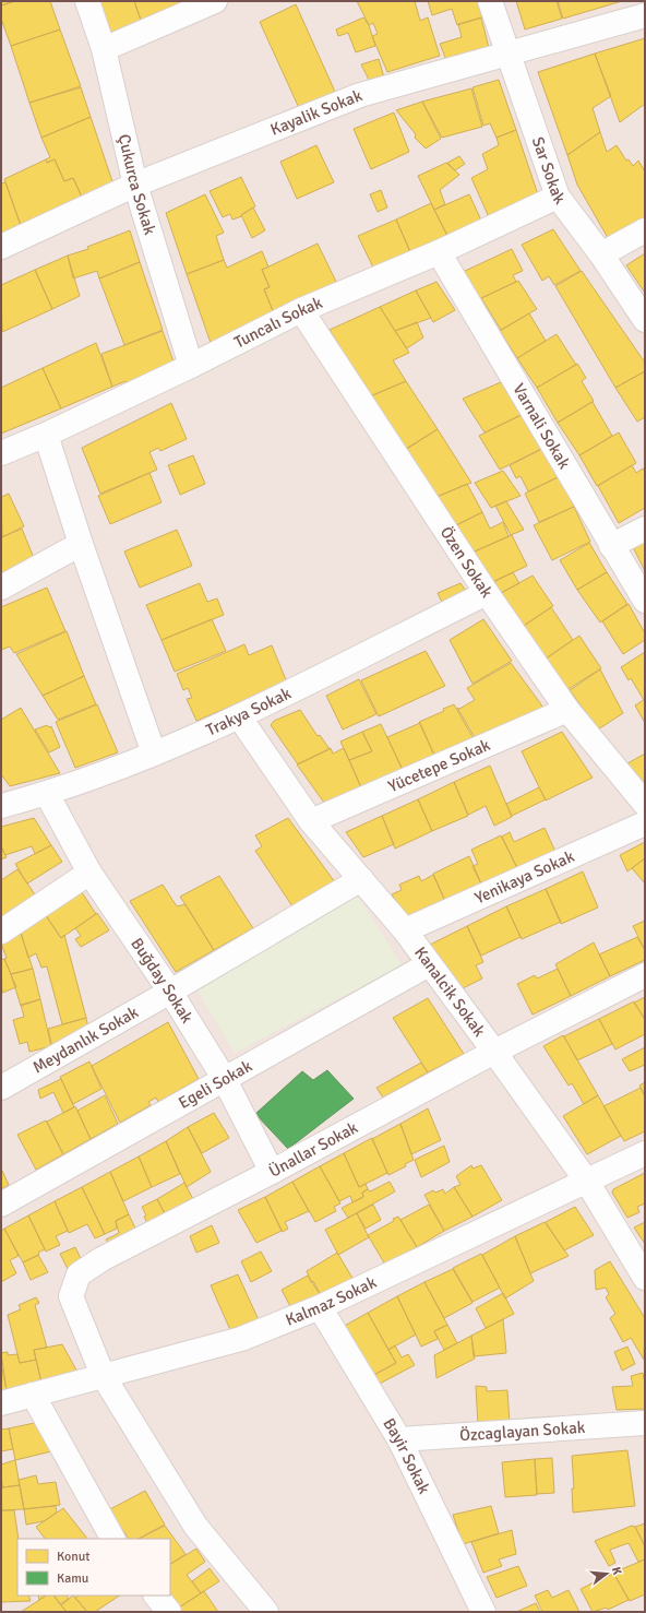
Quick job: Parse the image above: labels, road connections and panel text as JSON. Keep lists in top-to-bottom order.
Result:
{
  "streets": {
    "street": [
      "Kayalik Sokak",
      "Sar Sokak",
      "Çukurca Sokak",
      "Tuncalı Sokak",
      "Varnali Sokak",
      "Özen Sokak",
      "Trakya Sokak",
      "Yücetepe Sokak",
      "Yenikaya Sokak",
      "Buğday Sokak",
      "Kanalcik Sokak",
      "Meydanlık Sokak",
      "Egeli Sokak",
      "Ünallar Sokak",
      "Kalmaz Sokak",
      "Özcaglayan Sokak",
      "Bayir Sokak"
    ]
  },
  "crossings": [
    ["Kayalik Sokak", "Sar Sokak"],
    ["Kayalik Sokak", "Çukurca Sokak"],
    ["Sar Sokak", "Tuncalı Sokak"],
    ["Çukurca Sokak", "Tuncalı Sokak"],
    ["Tuncalı Sokak", "Varnali Sokak"],
    ["Tuncalı Sokak", "Özen Sokak"],
    ["Özen Sokak", "Trakya Sokak"],
    ["Özen Sokak", "Yücetepe Sokak"],
    ["Trakya Sokak", "Buğday Sokak"],
    ["Trakya Sokak", "Kanalcik Sokak"],
    ["Yücetepe Sokak", "Kanalcik Sokak"],
    ["Yenikaya Sokak", "Kanalcik Sokak"],
    ["Buğday Sokak", "Meydanlık Sokak"],
    ["Buğday Sokak", "Egeli Sokak"],
    ["Buğday Sokak", "Ünallar Sokak"],
    ["Kanalcik Sokak", "Meydanlık Sokak"],
    ["Kanalcik Sokak", "Egeli Sokak"],
    ["Kanalcik Sokak", "Ünallar Sokak"],
    ["Kanalcik Sokak", "Kalmaz Sokak"],
    ["Ünallar Sokak", "Kalmaz Sokak"],
    ["Kalmaz Sokak", "Bayir Sokak"],
    ["Özcaglayan Sokak", "Bayir Sokak"]
  ],
  "legend": ["Konut", "Kamu"],
  "north": "right"
}
